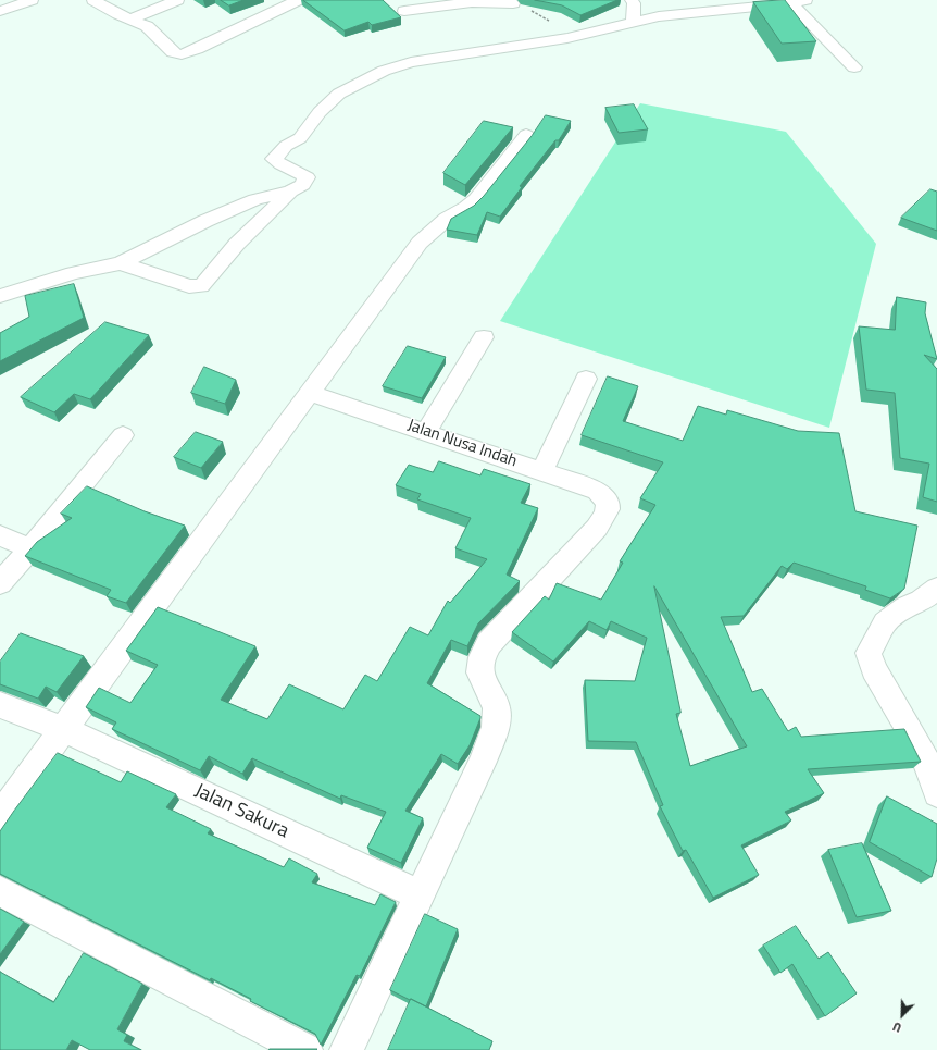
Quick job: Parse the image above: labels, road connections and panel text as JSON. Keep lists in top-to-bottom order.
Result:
{
  "streets": {
    "street": ["Jalan Nusa Indah", "Jalan Sakura"]
  },
  "crossings": [
    ["Jalan Nusa Indah", "Jalan Sakura"]
  ],
  "north": "bottom left"
}
